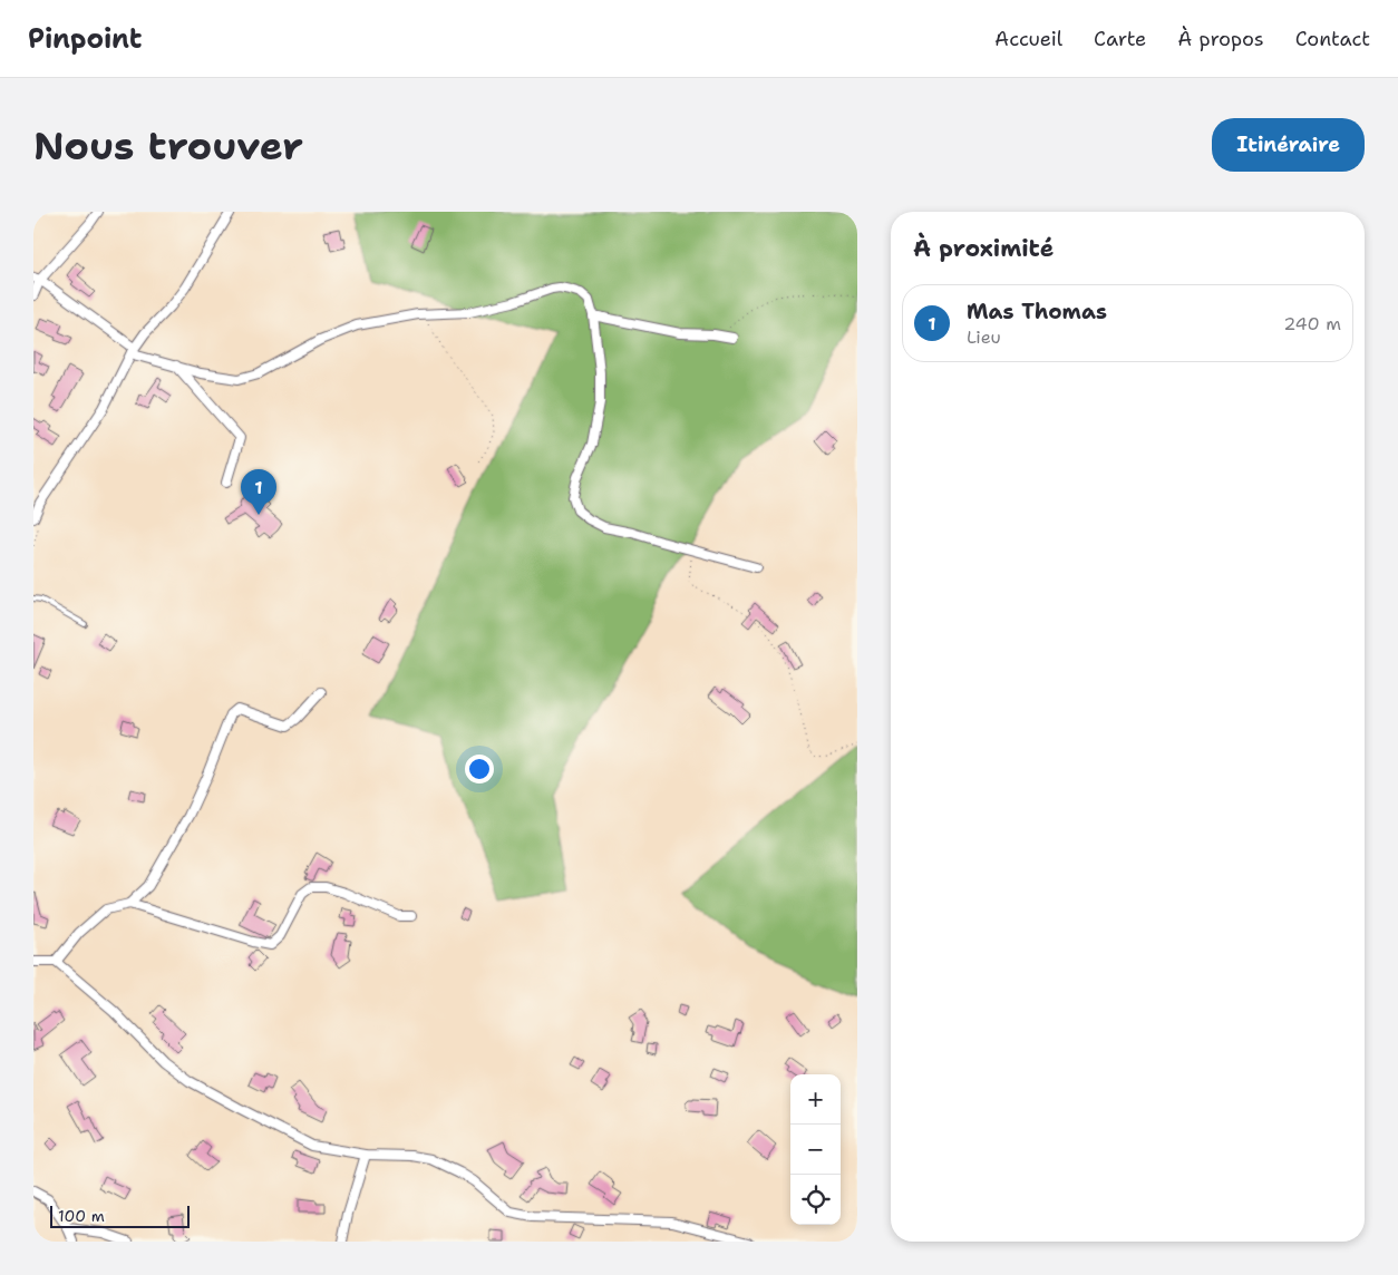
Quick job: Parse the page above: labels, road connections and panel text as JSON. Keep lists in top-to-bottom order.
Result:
{
  "scale_bar": "100 m",
  "page": {
    "header": "Pinpoint",
    "nav": [
      "Accueil",
      "Carte",
      "À propos",
      "Contact"
    ],
    "buttons": "Itinéraire",
    "title": "Nous trouver",
    "heading": "À proximité",
    "list": [
      {
        "mark": "1",
        "name": "Mas Thomas",
        "note": "Lieu",
        "value": "240 m"
      }
    ],
    "pins": "1",
    "map_buttons": ["+", "−"],
    "scale": "100 m"
  }
}
